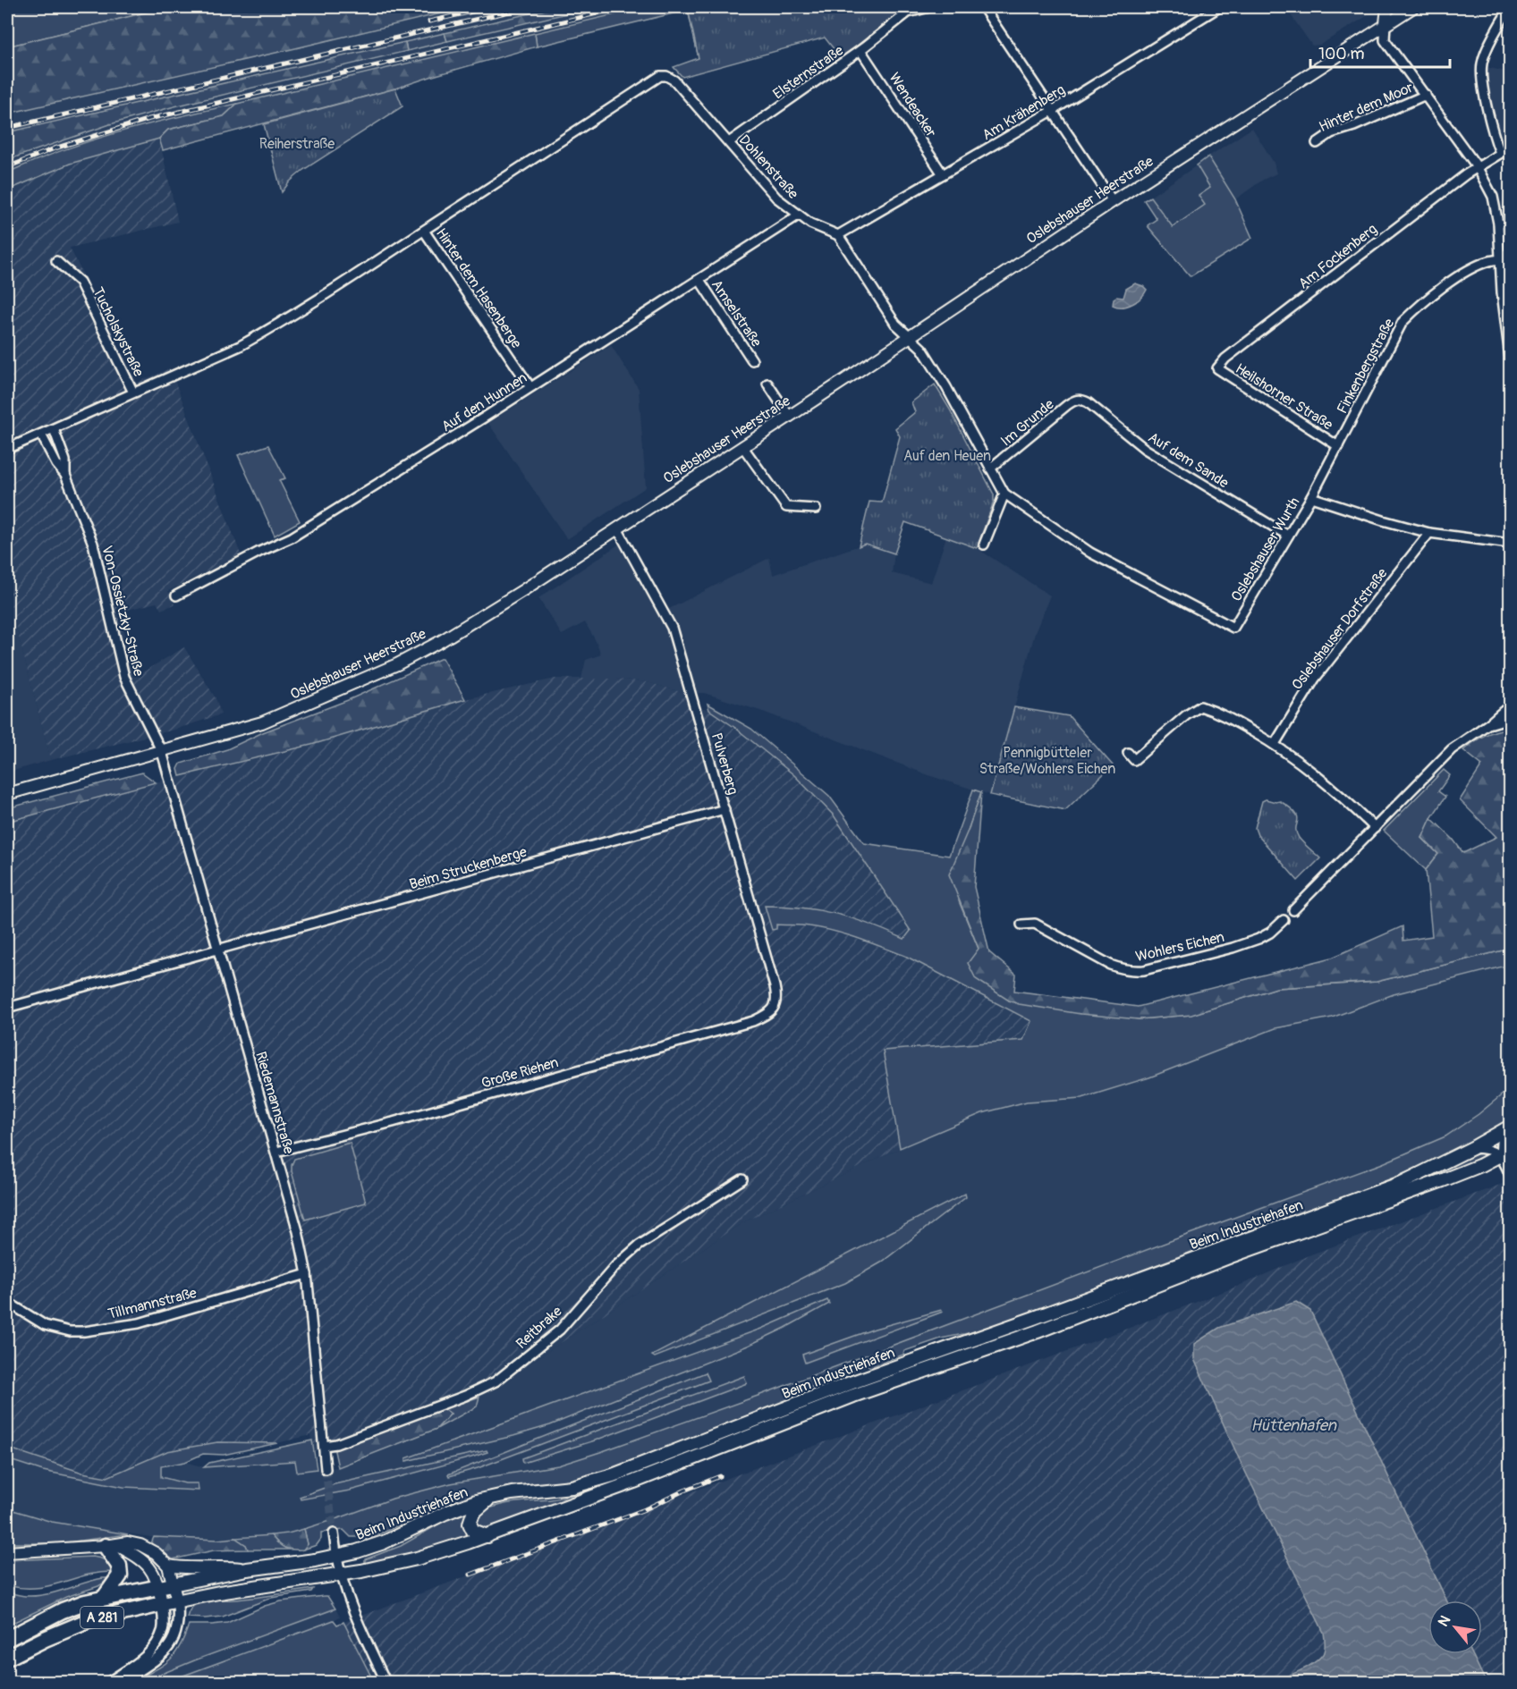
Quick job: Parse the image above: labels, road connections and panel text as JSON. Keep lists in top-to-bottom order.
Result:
{
  "streets": {
    "highway": ["A 281"],
    "main road": ["Oslebshauser Heerstraße", "Beim Industriehafen"],
    "street": [
      "Elsternstraße",
      "Wendeacker",
      "Hinter dem Moor",
      "Am Krähenberg",
      "Dohlenstraße",
      "Am Fockenberg",
      "Hinter dem Hasenberge",
      "Amselstraße",
      "Tucholskystraße",
      "Finkenbergstraße",
      "Heilshorner Straße",
      "Auf den Hunnen",
      "Im Grunde",
      "Auf dem Sande",
      "Oslebshauser Wurth",
      "Von-Ossietzky-Straße",
      "Oslebshauser Dorfstraße",
      "Pulverberg",
      "Beim Struckenberge",
      "Wohlers Eichen",
      "Große Riehen",
      "Riedemannstraße",
      "Tillmannstraße",
      "Reitbrake"
    ]
  },
  "crossings": [
    ["Elsternstraße", "Wendeacker"],
    ["Elsternstraße", "Dohlenstraße"],
    ["Wendeacker", "Am Krähenberg"],
    ["Am Krähenberg", "Dohlenstraße"],
    ["Dohlenstraße", "Hinter dem Hasenberge"],
    ["Dohlenstraße", "Auf den Hunnen"],
    ["Oslebshauser Heerstraße", "Von-Ossietzky-Straße"],
    ["Oslebshauser Heerstraße", "Pulverberg"],
    ["Oslebshauser Heerstraße", "Riedemannstraße"],
    ["Am Fockenberg", "Heilshorner Straße"],
    ["Hinter dem Hasenberge", "Auf den Hunnen"],
    ["Amselstraße", "Auf den Hunnen"],
    ["Finkenbergstraße", "Heilshorner Straße"],
    ["Finkenbergstraße", "Oslebshauser Wurth"],
    ["Im Grunde", "Auf dem Sande"],
    ["Auf dem Sande", "Oslebshauser Wurth"],
    ["Oslebshauser Wurth", "Oslebshauser Dorfstraße"],
    ["Von-Ossietzky-Straße", "Riedemannstraße"],
    ["Pulverberg", "Beim Struckenberge"],
    ["Pulverberg", "Große Riehen"],
    ["Beim Struckenberge", "Riedemannstraße"],
    ["Große Riehen", "Riedemannstraße"],
    ["Riedemannstraße", "Tillmannstraße"],
    ["Riedemannstraße", "Reitbrake"],
    ["Beim Industriehafen", "A 281"]
  ],
  "water": ["Hüttenhafen"],
  "parks": ["Reiherstraße", "Auf den Heuen", "Pennigbütteler Straße/Wohlers Eichen"],
  "scale_bar": "100 m",
  "north": "top left"
}
